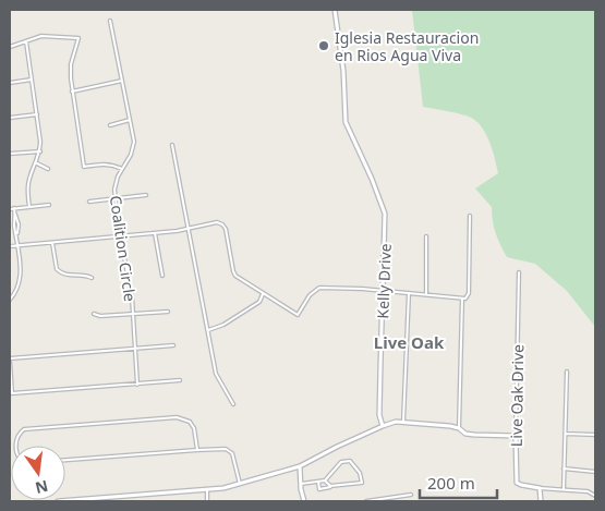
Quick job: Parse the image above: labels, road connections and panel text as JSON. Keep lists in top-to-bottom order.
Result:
{
  "streets": {
    "street": ["Coalition Circle", "Kelly Drive", "Live Oak Drive"]
  },
  "districts": ["Live Oak"],
  "places": ["Iglesia Restauracion en Rios Agua Viva"],
  "scale_bar": "200 m",
  "north": "bottom"
}
